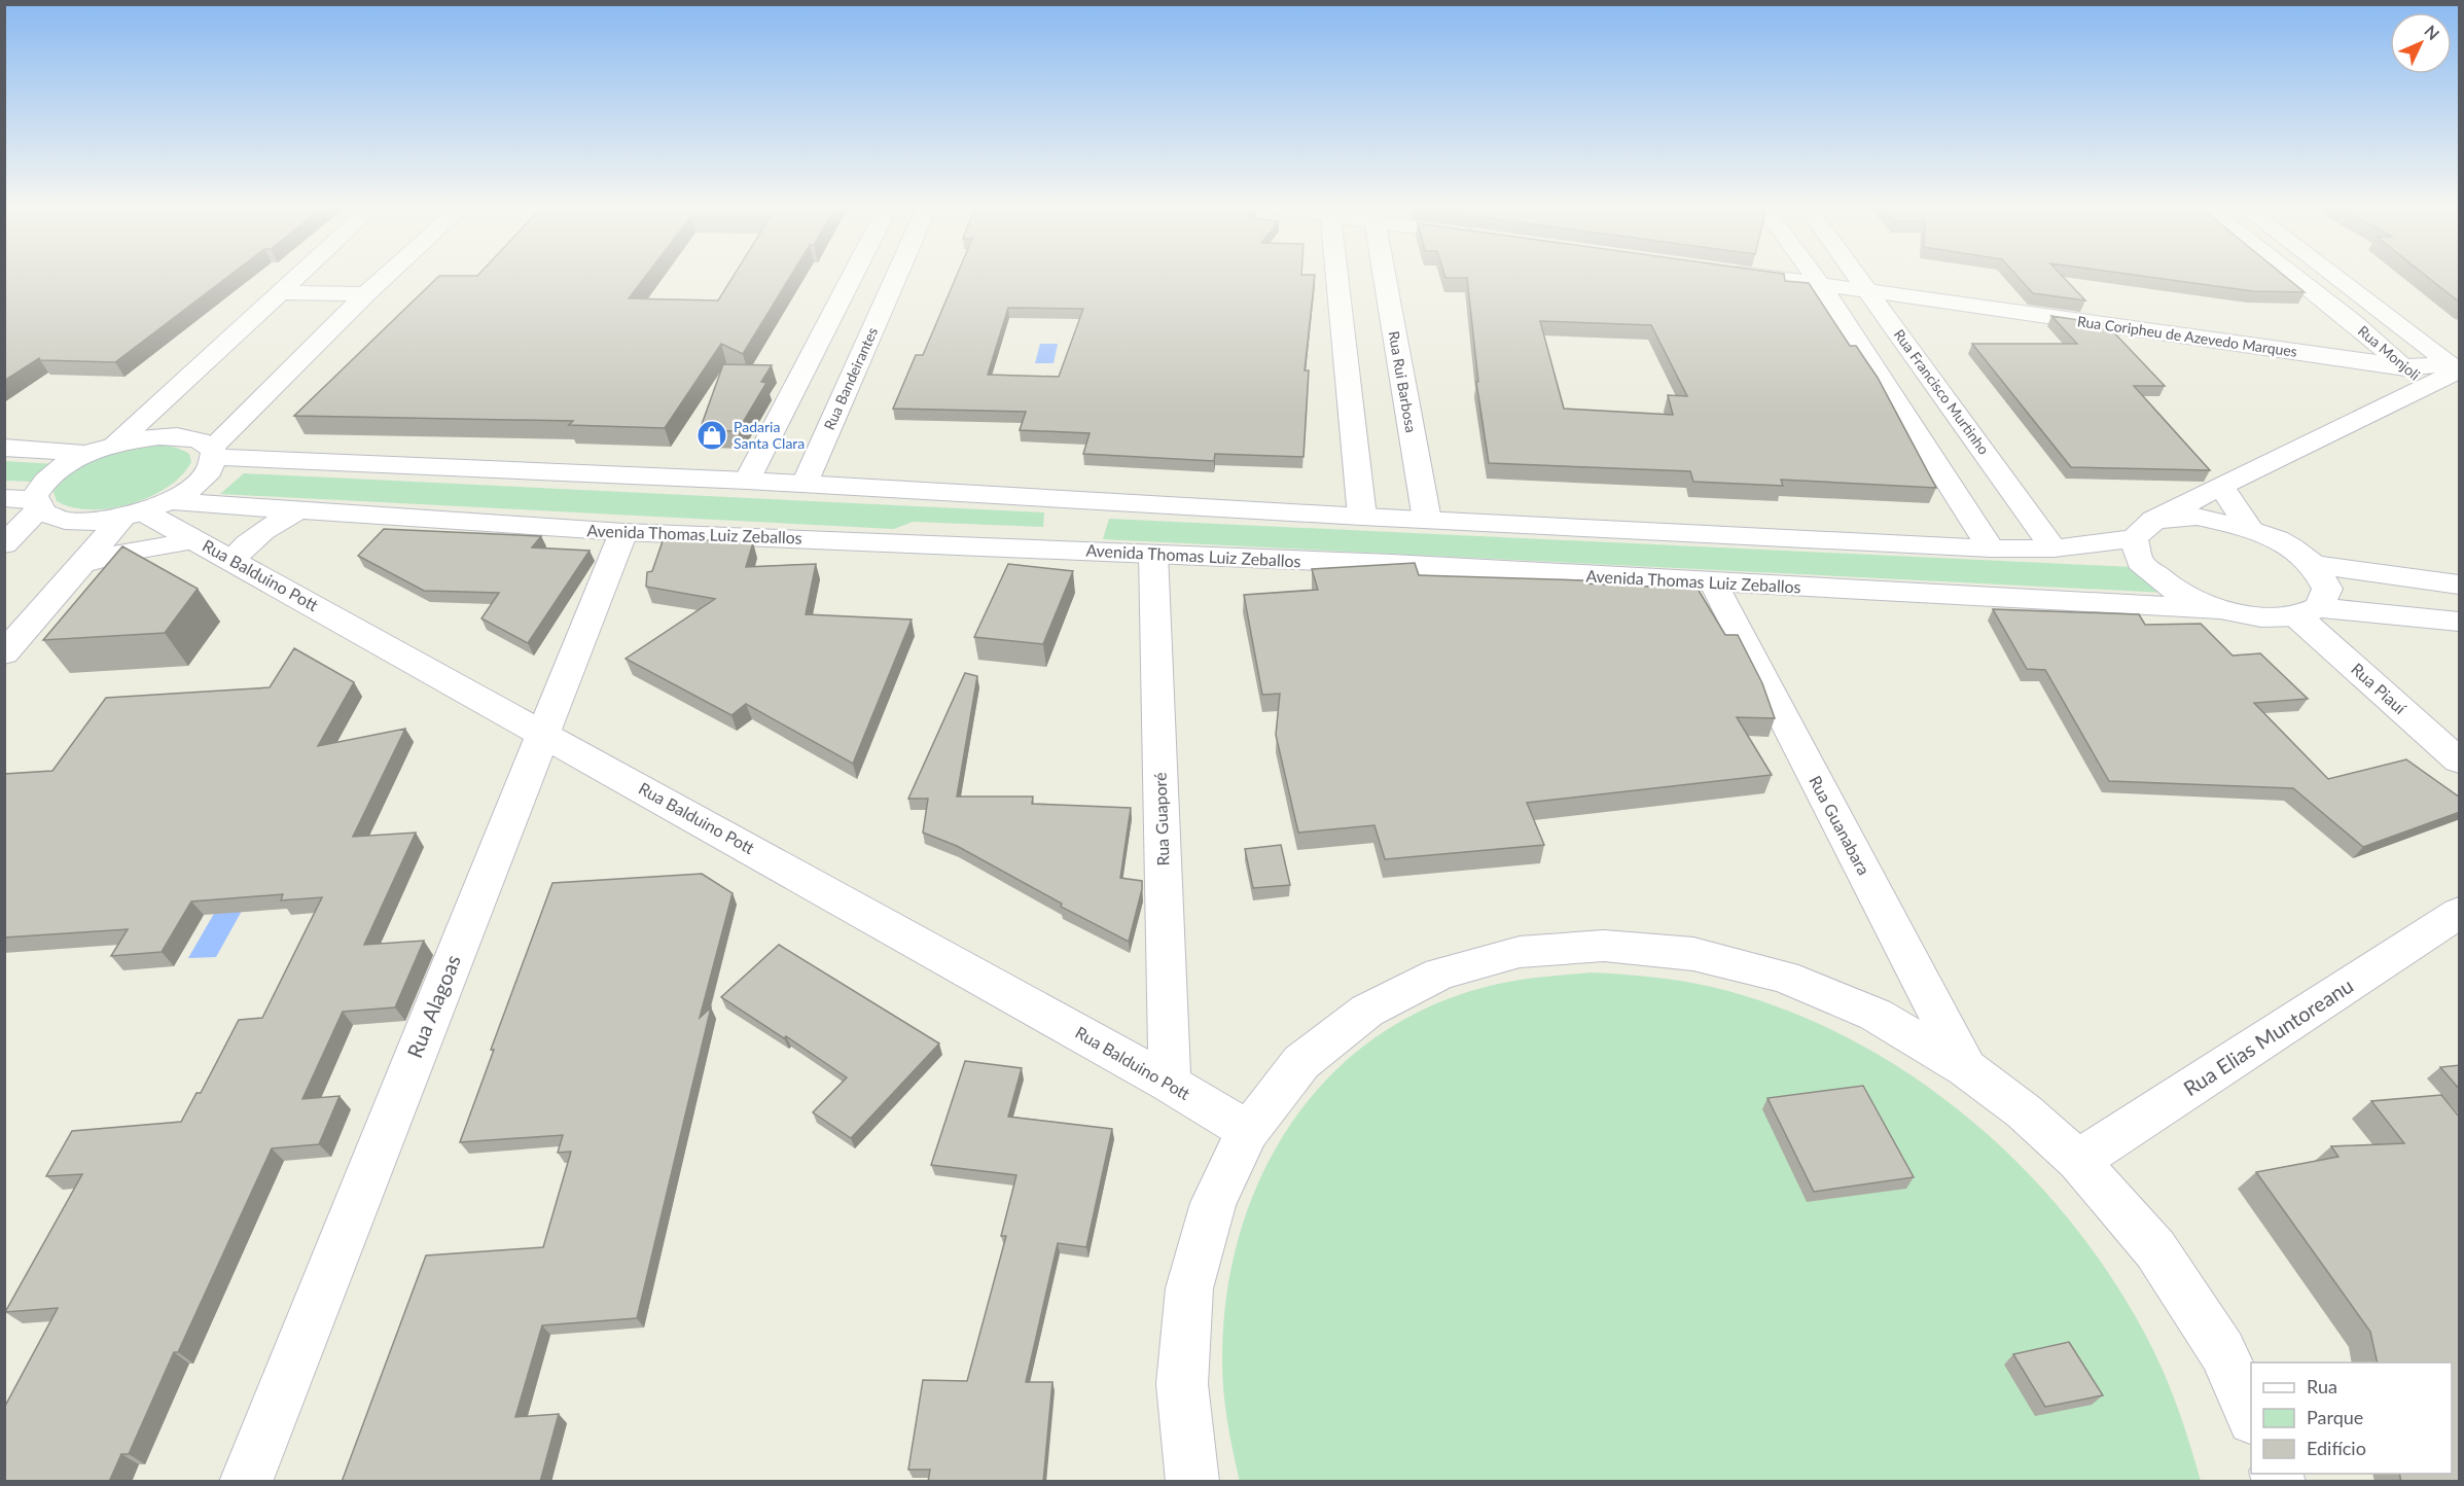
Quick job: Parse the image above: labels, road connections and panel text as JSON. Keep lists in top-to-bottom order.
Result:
{
  "streets": {
    "street": [
      "Rua Coripheu de Azevedo Marques",
      "Rua Monjoli",
      "Rua Bandeirantes",
      "Rua Rui Barbosa",
      "Rua Francisco Murtinho",
      "Avenida Thomas Luiz Zeballos",
      "Rua Balduino Pott",
      "Rua Piauí",
      "Rua Guaporé",
      "Rua Guanabara",
      "Rua Alagoas",
      "Rua Elias Muntoreanu"
    ]
  },
  "crossings": [
    ["Rua Coripheu de Azevedo Marques", "Rua Monjoli"],
    ["Rua Coripheu de Azevedo Marques", "Rua Francisco Murtinho"],
    ["Avenida Thomas Luiz Zeballos", "Rua Balduino Pott"],
    ["Avenida Thomas Luiz Zeballos", "Rua Guaporé"],
    ["Avenida Thomas Luiz Zeballos", "Rua Guanabara"],
    ["Avenida Thomas Luiz Zeballos", "Rua Alagoas"],
    ["Rua Balduino Pott", "Rua Guaporé"],
    ["Rua Balduino Pott", "Rua Alagoas"]
  ],
  "places": {
    "shop": ["Padaria Santa Clara"]
  },
  "legend": ["Rua", "Parque", "Edifício"],
  "north": "top right"
}
